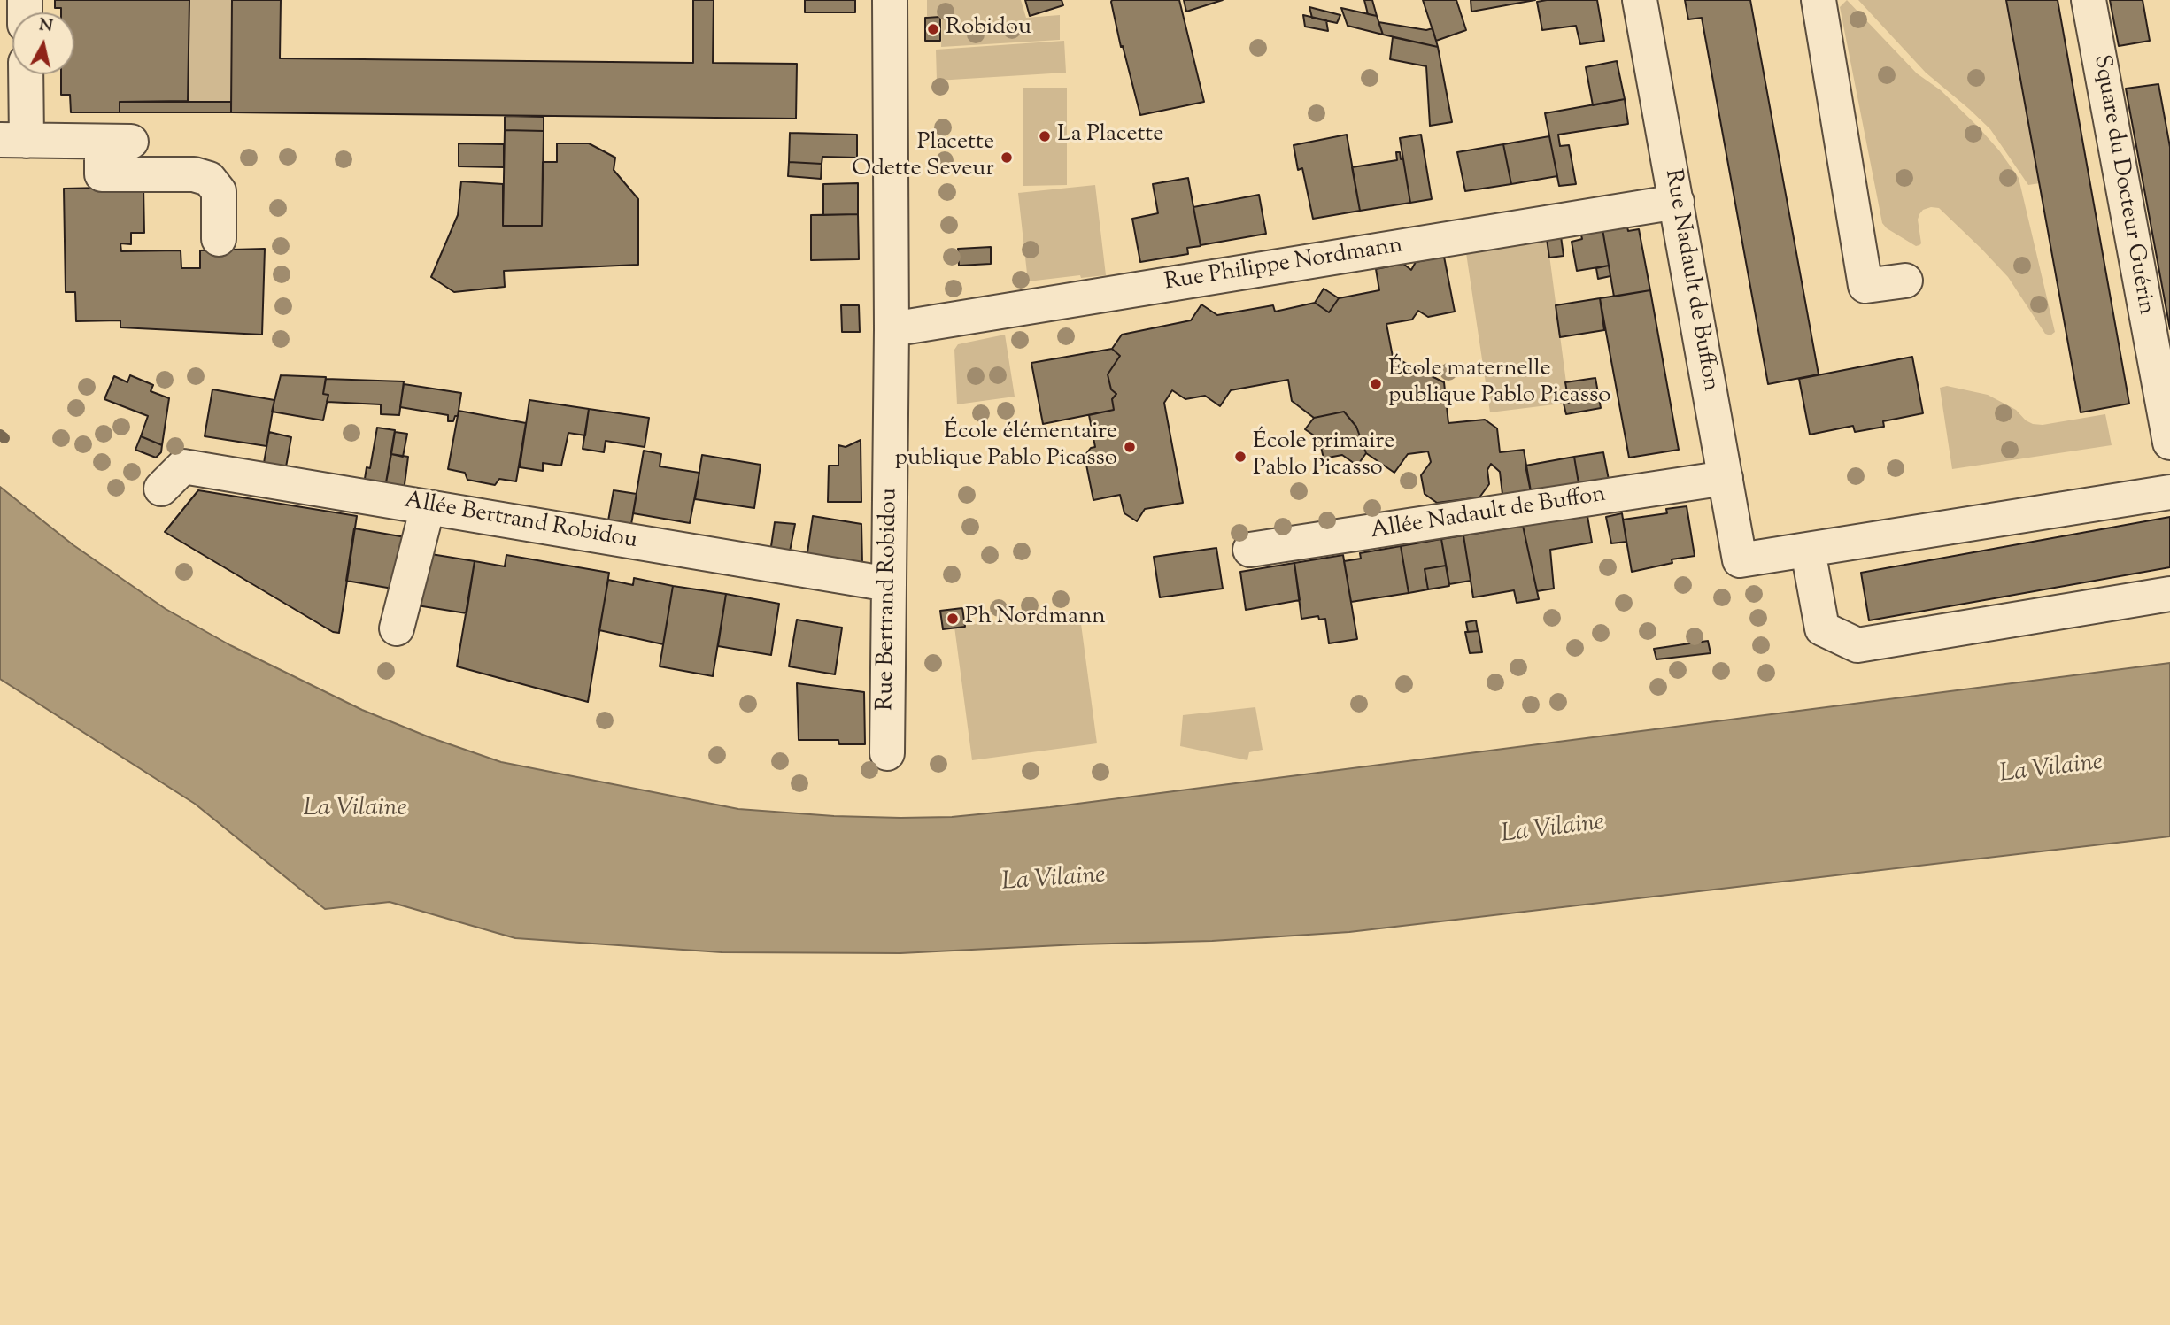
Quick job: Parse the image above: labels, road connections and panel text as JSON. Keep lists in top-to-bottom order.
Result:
{
  "streets": {
    "street": [
      "Square du Docteur Guérin",
      "Rue Philippe Nordmann",
      "Rue Nadault de Buffon",
      "Allée Nadault de Buffon",
      "Allée Bertrand Robidou",
      "Rue Bertrand Robidou"
    ]
  },
  "crossings": [
    ["Rue Philippe Nordmann", "Rue Nadault de Buffon"],
    ["Rue Philippe Nordmann", "Rue Bertrand Robidou"],
    ["Rue Nadault de Buffon", "Allée Nadault de Buffon"],
    ["Allée Bertrand Robidou", "Rue Bertrand Robidou"]
  ],
  "water": ["La Vilaine"],
  "places": [
    "Robidou",
    "La Placette",
    "Placette Odette Seveur",
    "École maternelle publique Pablo Picasso",
    "École élémentaire publique Pablo Picasso",
    "École primaire Pablo Picasso",
    "Ph Nordmann"
  ],
  "north": "top"
}
